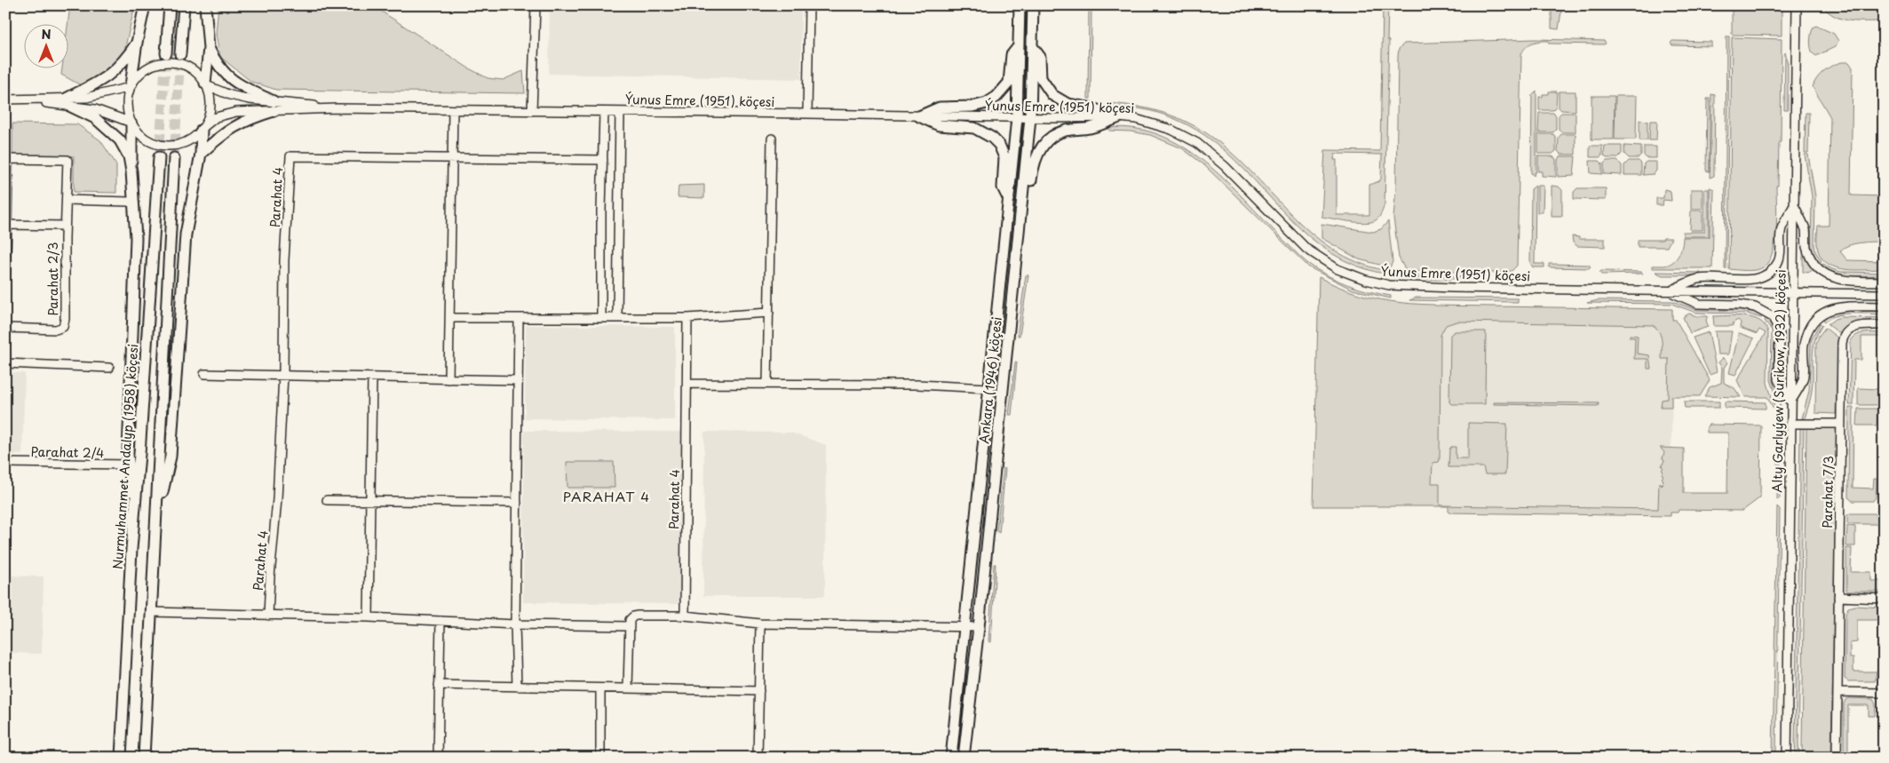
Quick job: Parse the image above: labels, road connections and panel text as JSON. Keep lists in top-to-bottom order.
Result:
{
  "streets": {
    "main road": ["Ankara (1946) köçesi", "Nurmuhammet Andalyp (1958) köçesi"],
    "street": [
      "Ýunus Emre (1951) köçesi",
      "Parahat 4",
      "Parahat 2/3",
      "Alty Garlyýew (Surikow, 1932) köçesi",
      "Parahat 2/4",
      "Parahat 7/3"
    ]
  },
  "crossings": [
    ["Ýunus Emre (1951) köçesi", "Ankara (1946) köçesi"],
    ["Ýunus Emre (1951) köçesi", "Alty Garlyýew (Surikow, 1932) köçesi"]
  ],
  "districts": ["PARAHAT 4"],
  "north": "top"
}
